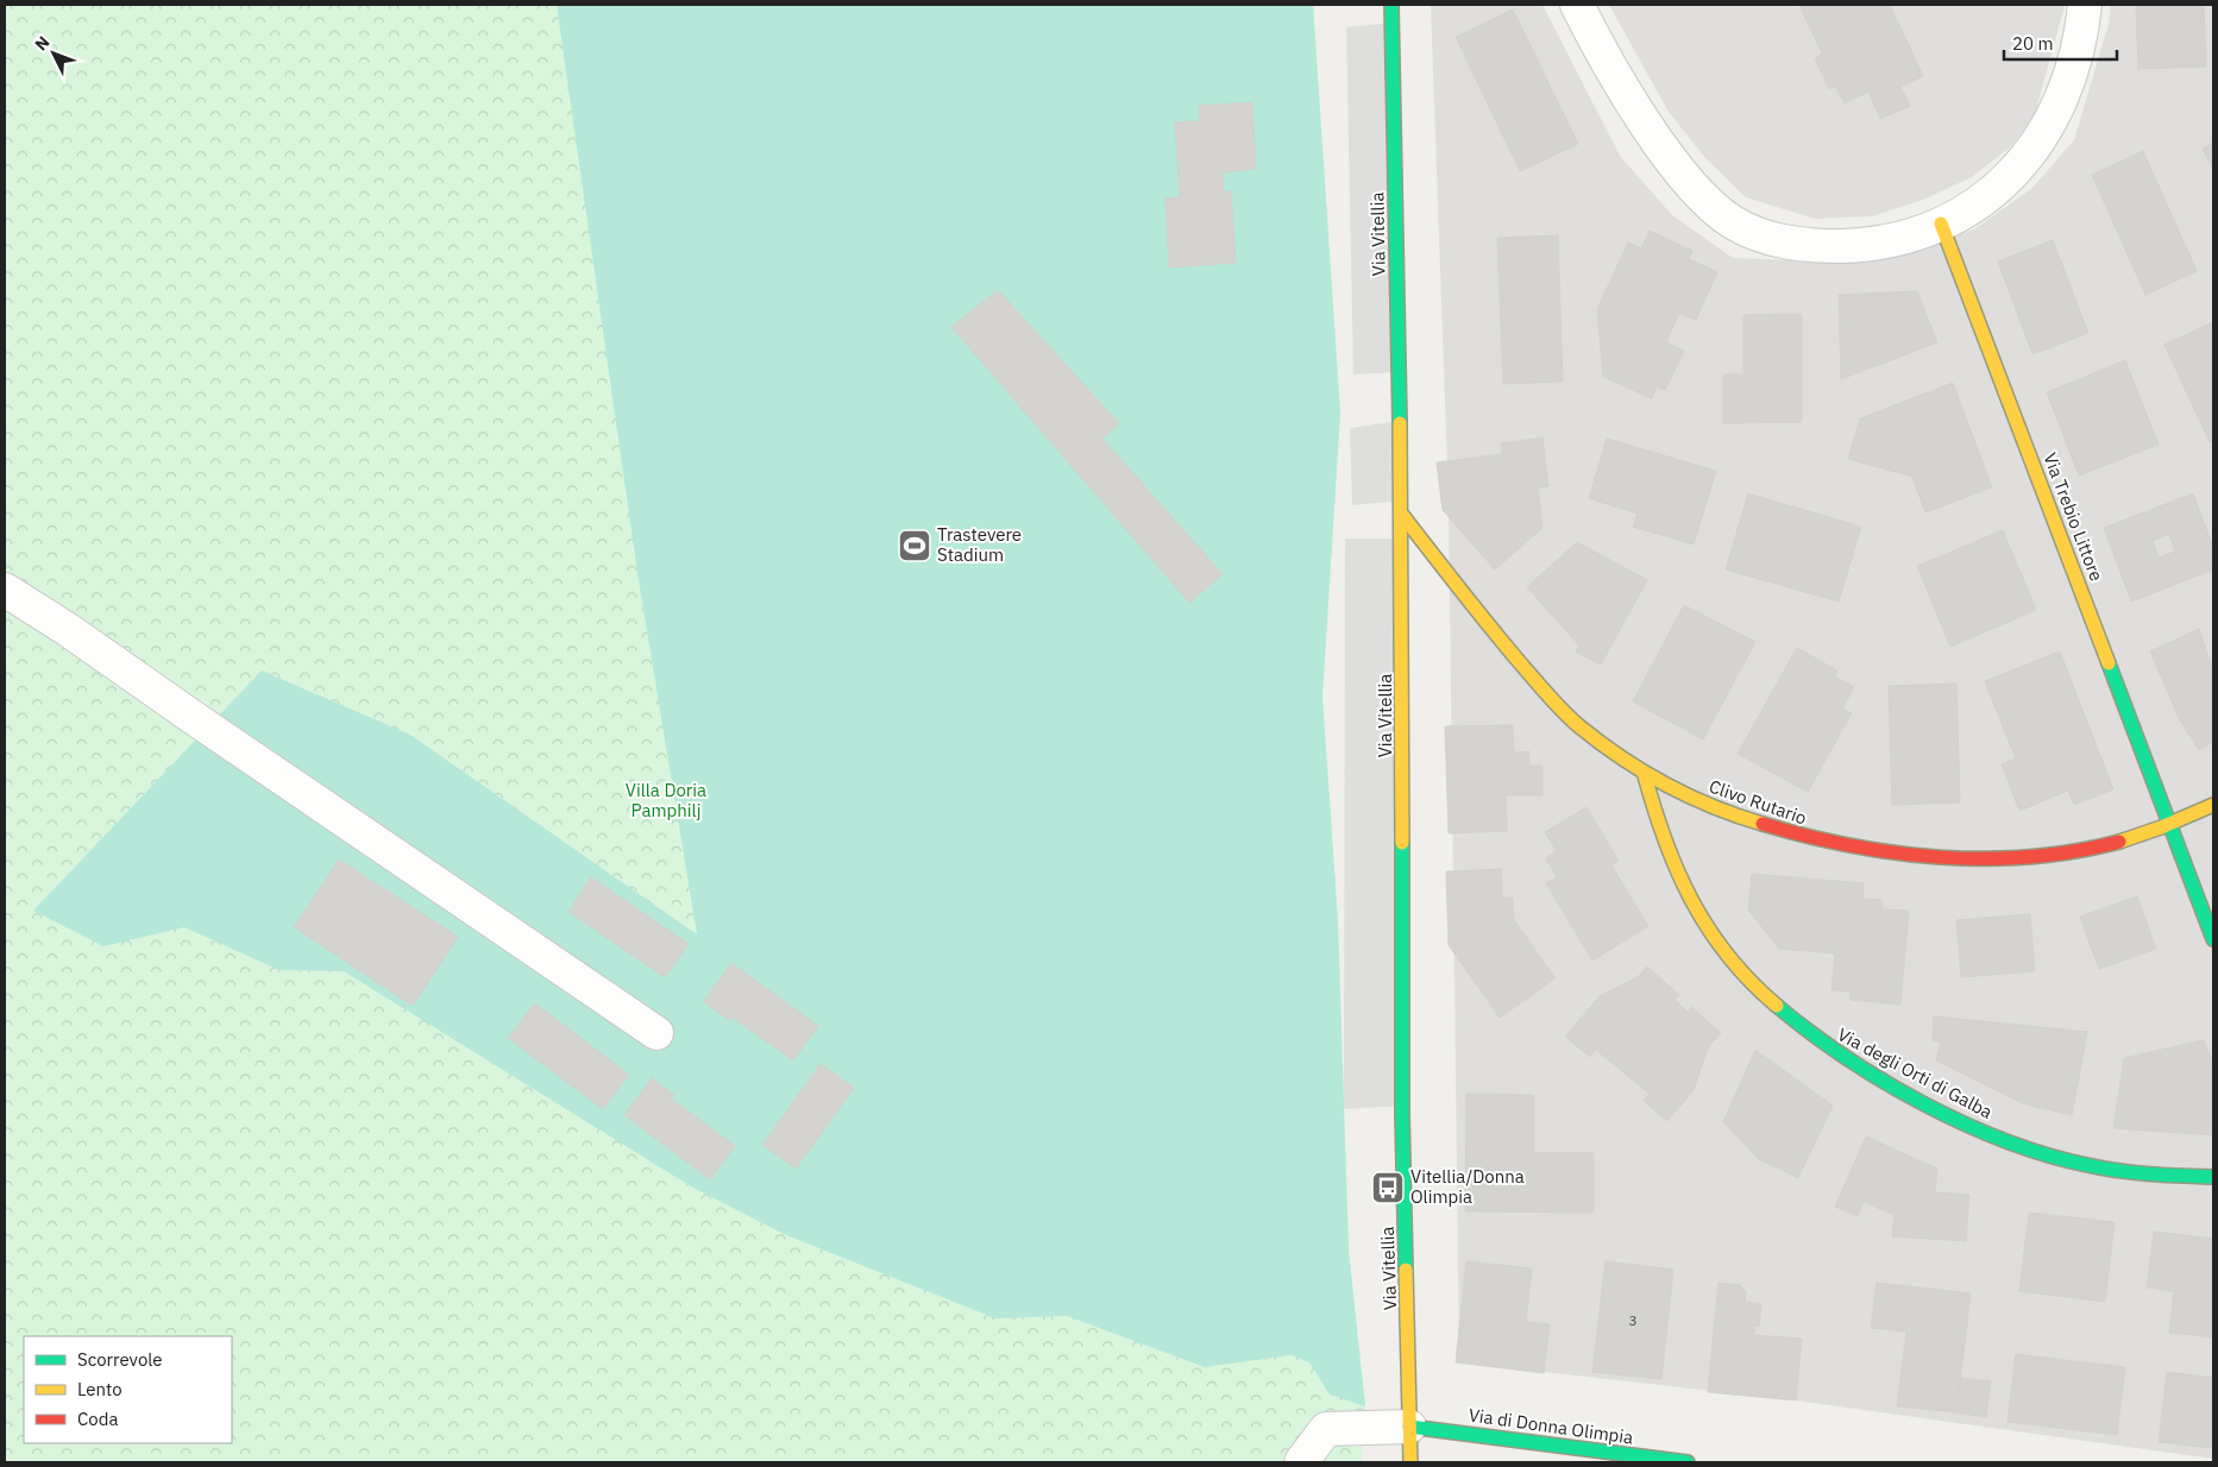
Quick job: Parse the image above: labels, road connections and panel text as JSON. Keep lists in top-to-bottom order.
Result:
{
  "streets": {
    "street": [
      "Via Vitellia",
      "Via Trebio Littore",
      "Clivo Rutario",
      "Via degli Orti di Galba",
      "Via di Donna Olimpia"
    ]
  },
  "crossings": [
    ["Via Vitellia", "Clivo Rutario"],
    ["Via Vitellia", "Via di Donna Olimpia"],
    ["Via Trebio Littore", "Clivo Rutario"],
    ["Clivo Rutario", "Via degli Orti di Galba"]
  ],
  "parks": ["Villa Doria Pamphilj"],
  "places": {
    "sports": ["Trastevere Stadium"],
    "bus stop": ["Vitellia/Donna Olimpia"]
  },
  "house_numbers": ["3"],
  "legend": ["Scorrevole", "Lento", "Coda"],
  "scale_bar": "20 m",
  "north": "top left"
}
